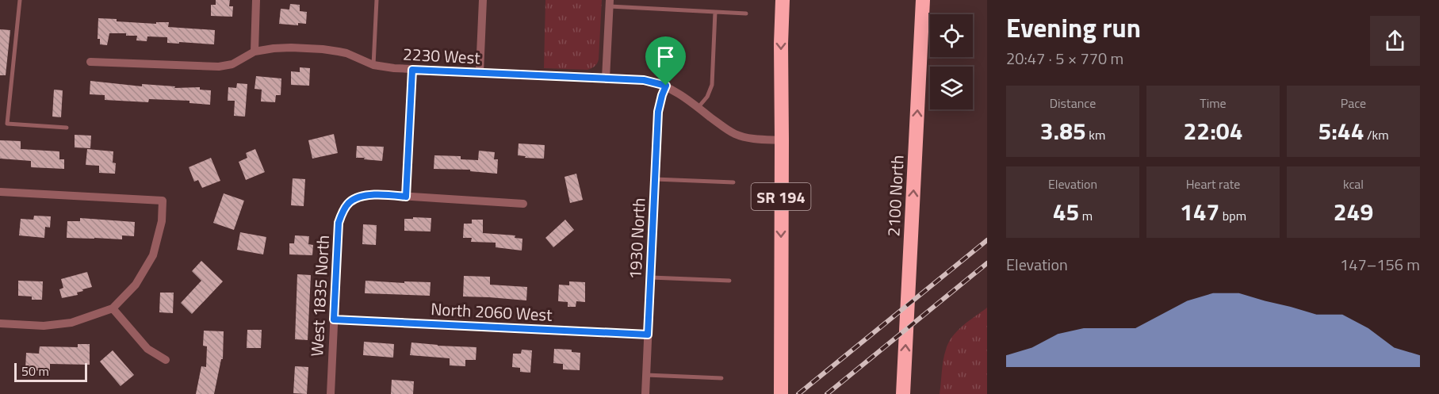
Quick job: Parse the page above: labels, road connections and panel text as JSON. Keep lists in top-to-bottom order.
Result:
{
  "streets": {
    "highway": ["2100 North", "SR 194"],
    "street": [
      "2230 West",
      "1930 North",
      "West 1835 North",
      "North 2060 West"
    ]
  },
  "crossings": [
    ["2230 West", "SR 194"],
    ["2230 West", "1930 North"],
    ["1930 North", "North 2060 West"],
    ["West 1835 North", "North 2060 West"]
  ],
  "scale_bar": "50 m",
  "page": {
    "heading": ["Evening run", "20:47 · 5 × 770 m"],
    "stats": [
      ["Distance", "3.85 km"],
      ["Time", "22:04"],
      ["Pace", "5:44 /km"],
      ["Elevation", "45 m"],
      ["Heart rate", "147 bpm"],
      ["kcal", "249"]
    ],
    "chart": ["Elevation", "147–156 m"],
    "scale": "50 m"
  }
}
